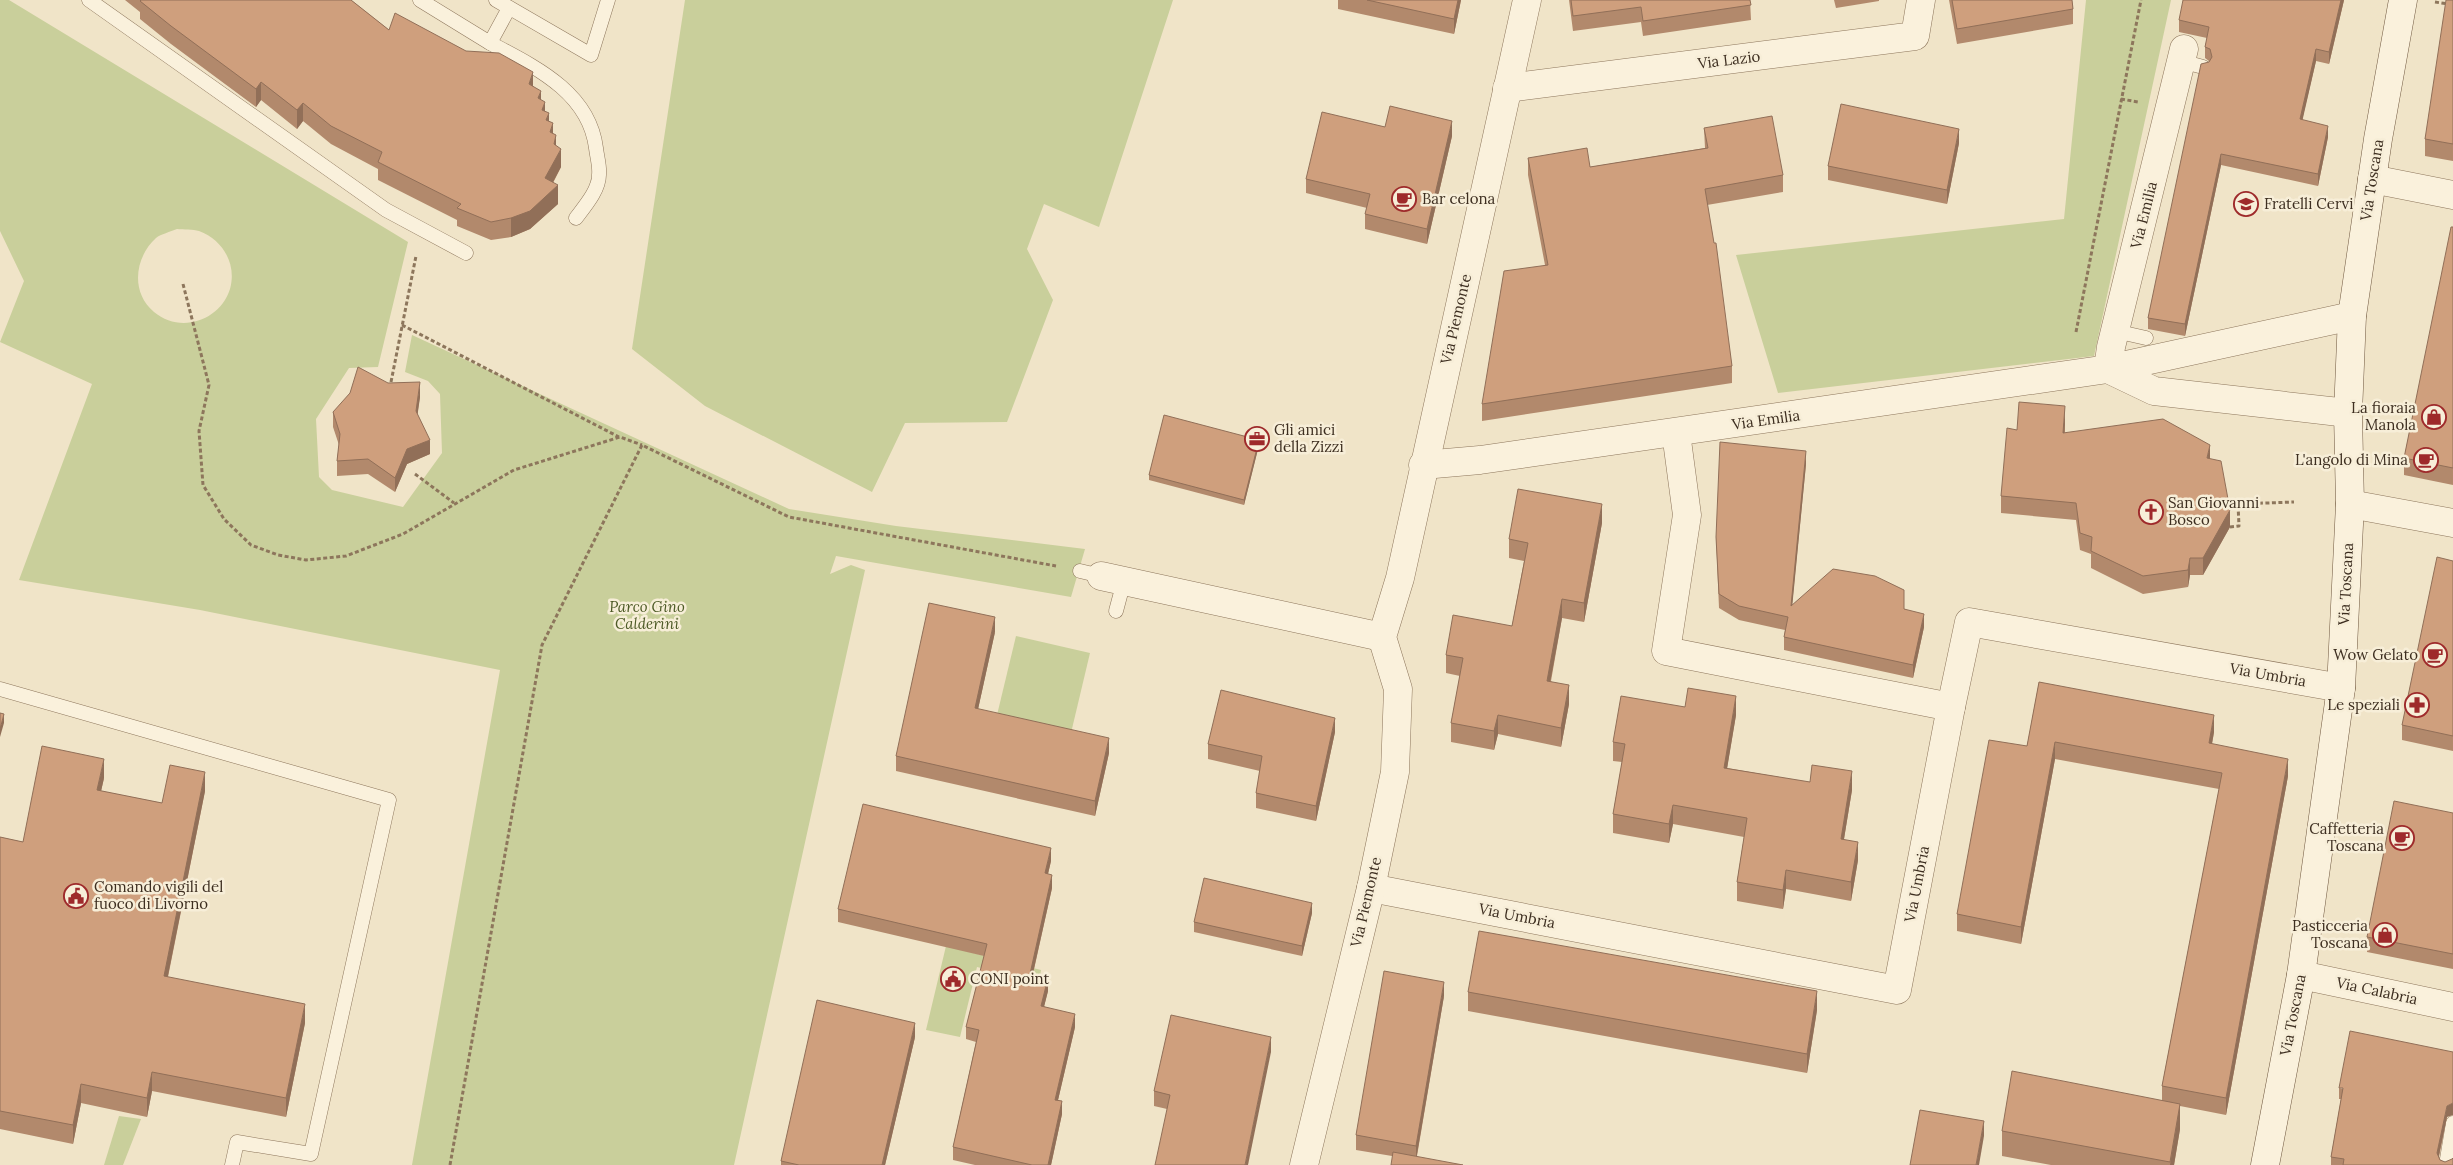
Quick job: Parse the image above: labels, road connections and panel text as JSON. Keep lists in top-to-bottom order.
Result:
{
  "streets": {
    "street": [
      "Via Lazio",
      "Via Toscana",
      "Via Emilia",
      "Via Piemonte",
      "Via Umbria",
      "Via Calabria"
    ]
  },
  "crossings": [
    ["Via Lazio", "Via Piemonte"],
    ["Via Toscana", "Via Emilia"],
    ["Via Toscana", "Via Umbria"],
    ["Via Toscana", "Via Calabria"],
    ["Via Emilia", "Via Piemonte"],
    ["Via Piemonte", "Via Umbria"]
  ],
  "parks": ["Parco Gino Calderini"],
  "places": {
    "cafe": [
      "Bar celona",
      "L'angolo di Mina",
      "Wow Gelato",
      "Caffetteria Toscana"
    ],
    "school or university": ["Fratelli Cervi"],
    "shop": ["La fioraia Manola", "Pasticceria Toscana"],
    "office": ["Gli amici della Zizzi"],
    "church": ["San Giovanni Bosco"],
    "pharmacy": ["Le speziali"],
    "public building": ["Comando vigili del fuoco di Livorno", "CONI point"]
  }
}
